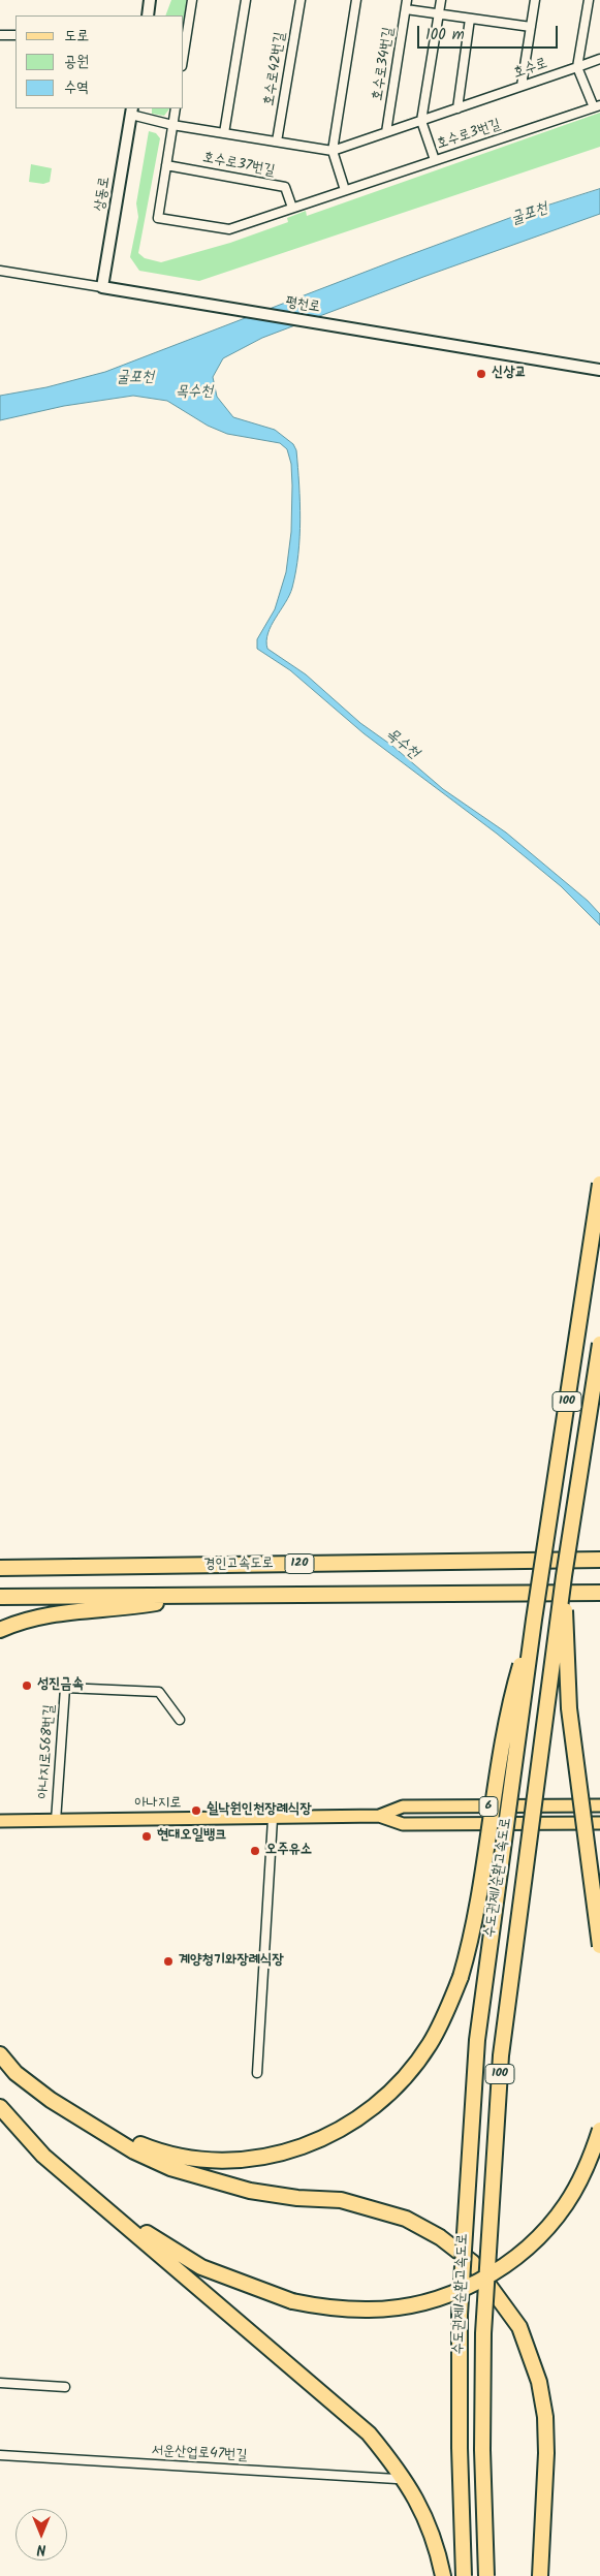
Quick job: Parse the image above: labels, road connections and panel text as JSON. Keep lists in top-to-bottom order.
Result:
{
  "streets": {
    "highway": [
      "100",
      "120",
      "경인고속도로",
      "수도권제1순환고속도로"
    ],
    "main road": [
      "상동로",
      "평천로",
      "아나지로",
      "6"
    ],
    "street": [
      "호수로34번길",
      "호수로42번길",
      "호수로",
      "호수로3번길",
      "호수로37번길",
      "아나지로568번길",
      "서운산업로47번길"
    ]
  },
  "crossings": [
    ["호수로34번길", "호수로"],
    ["호수로42번길", "호수로"],
    ["호수로", "상동로"],
    ["상동로", "평천로"],
    ["아나지로568번길", "아나지로"]
  ],
  "water": ["굴포천", "목수천"],
  "places": [
    "신상교",
    "성진금속",
    "쉴낙원인천장례식장",
    "현대오일뱅크",
    "오주유소",
    "계양청기와장례식장"
  ],
  "legend": ["도로", "공원", "수역"],
  "scale_bar": "100 m",
  "north": "bottom"
}
